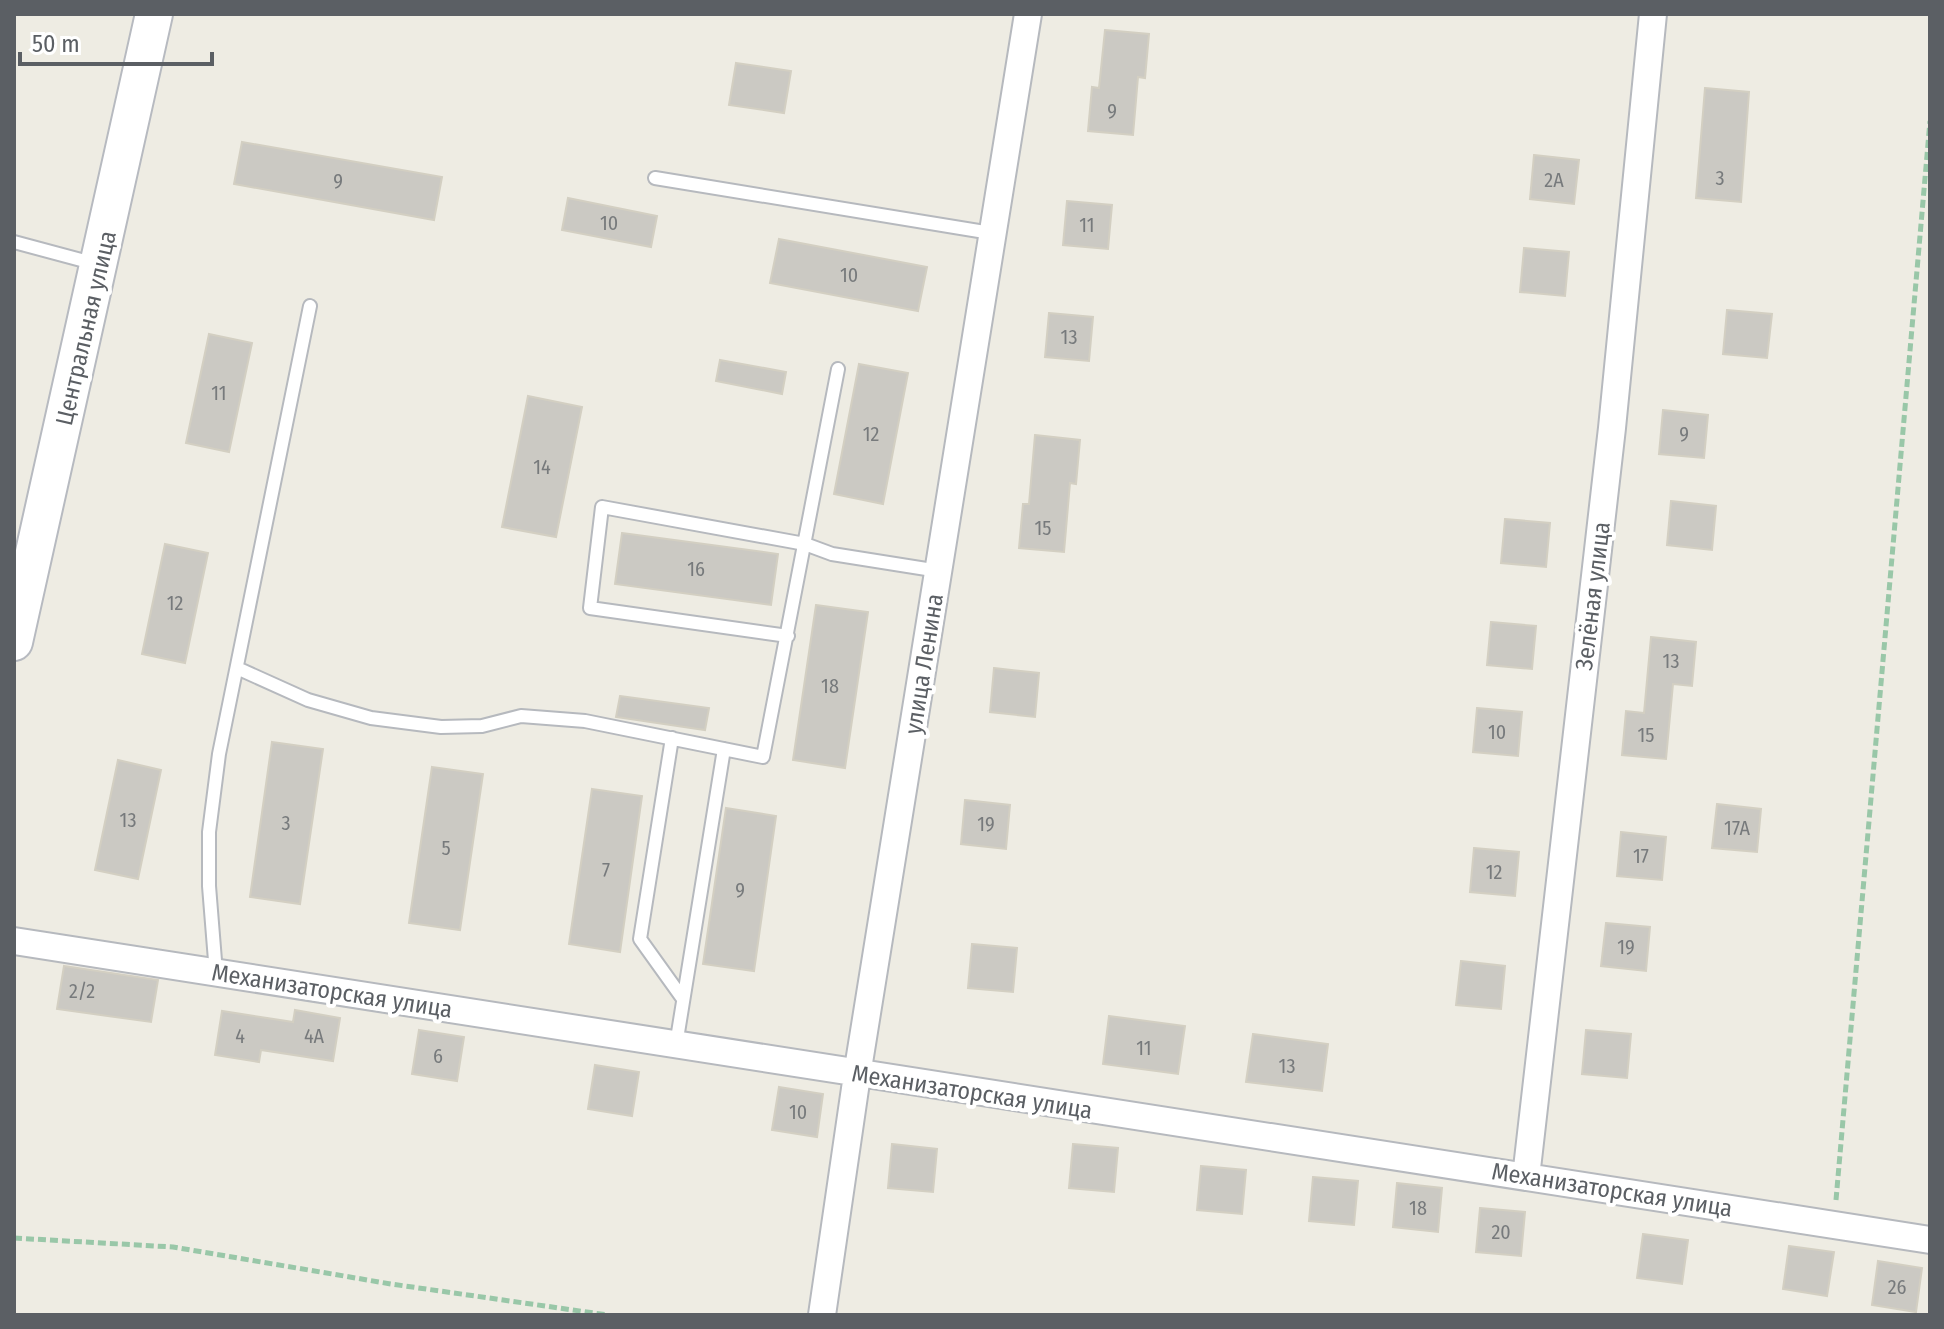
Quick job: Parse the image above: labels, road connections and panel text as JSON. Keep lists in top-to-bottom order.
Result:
{
  "streets": {
    "street": [
      "Центральная улица",
      "Зелёная улица",
      "улица Ленина",
      "Механизаторская улица"
    ]
  },
  "crossings": [
    ["Зелёная улица", "Механизаторская улица"],
    ["улица Ленина", "Механизаторская улица"]
  ],
  "house_numbers": [
    "9",
    "3",
    "2А",
    "9",
    "10",
    "11",
    "10",
    "13",
    "11",
    "12",
    "9",
    "14",
    "15",
    "16",
    "12",
    "13",
    "18",
    "10",
    "15",
    "13",
    "3",
    "19",
    "17А",
    "5",
    "17",
    "7",
    "12",
    "9",
    "19",
    "2/2",
    "4",
    "4А",
    "11",
    "6",
    "13",
    "10",
    "18",
    "20",
    "26"
  ],
  "scale_bar": "50 m"
}
